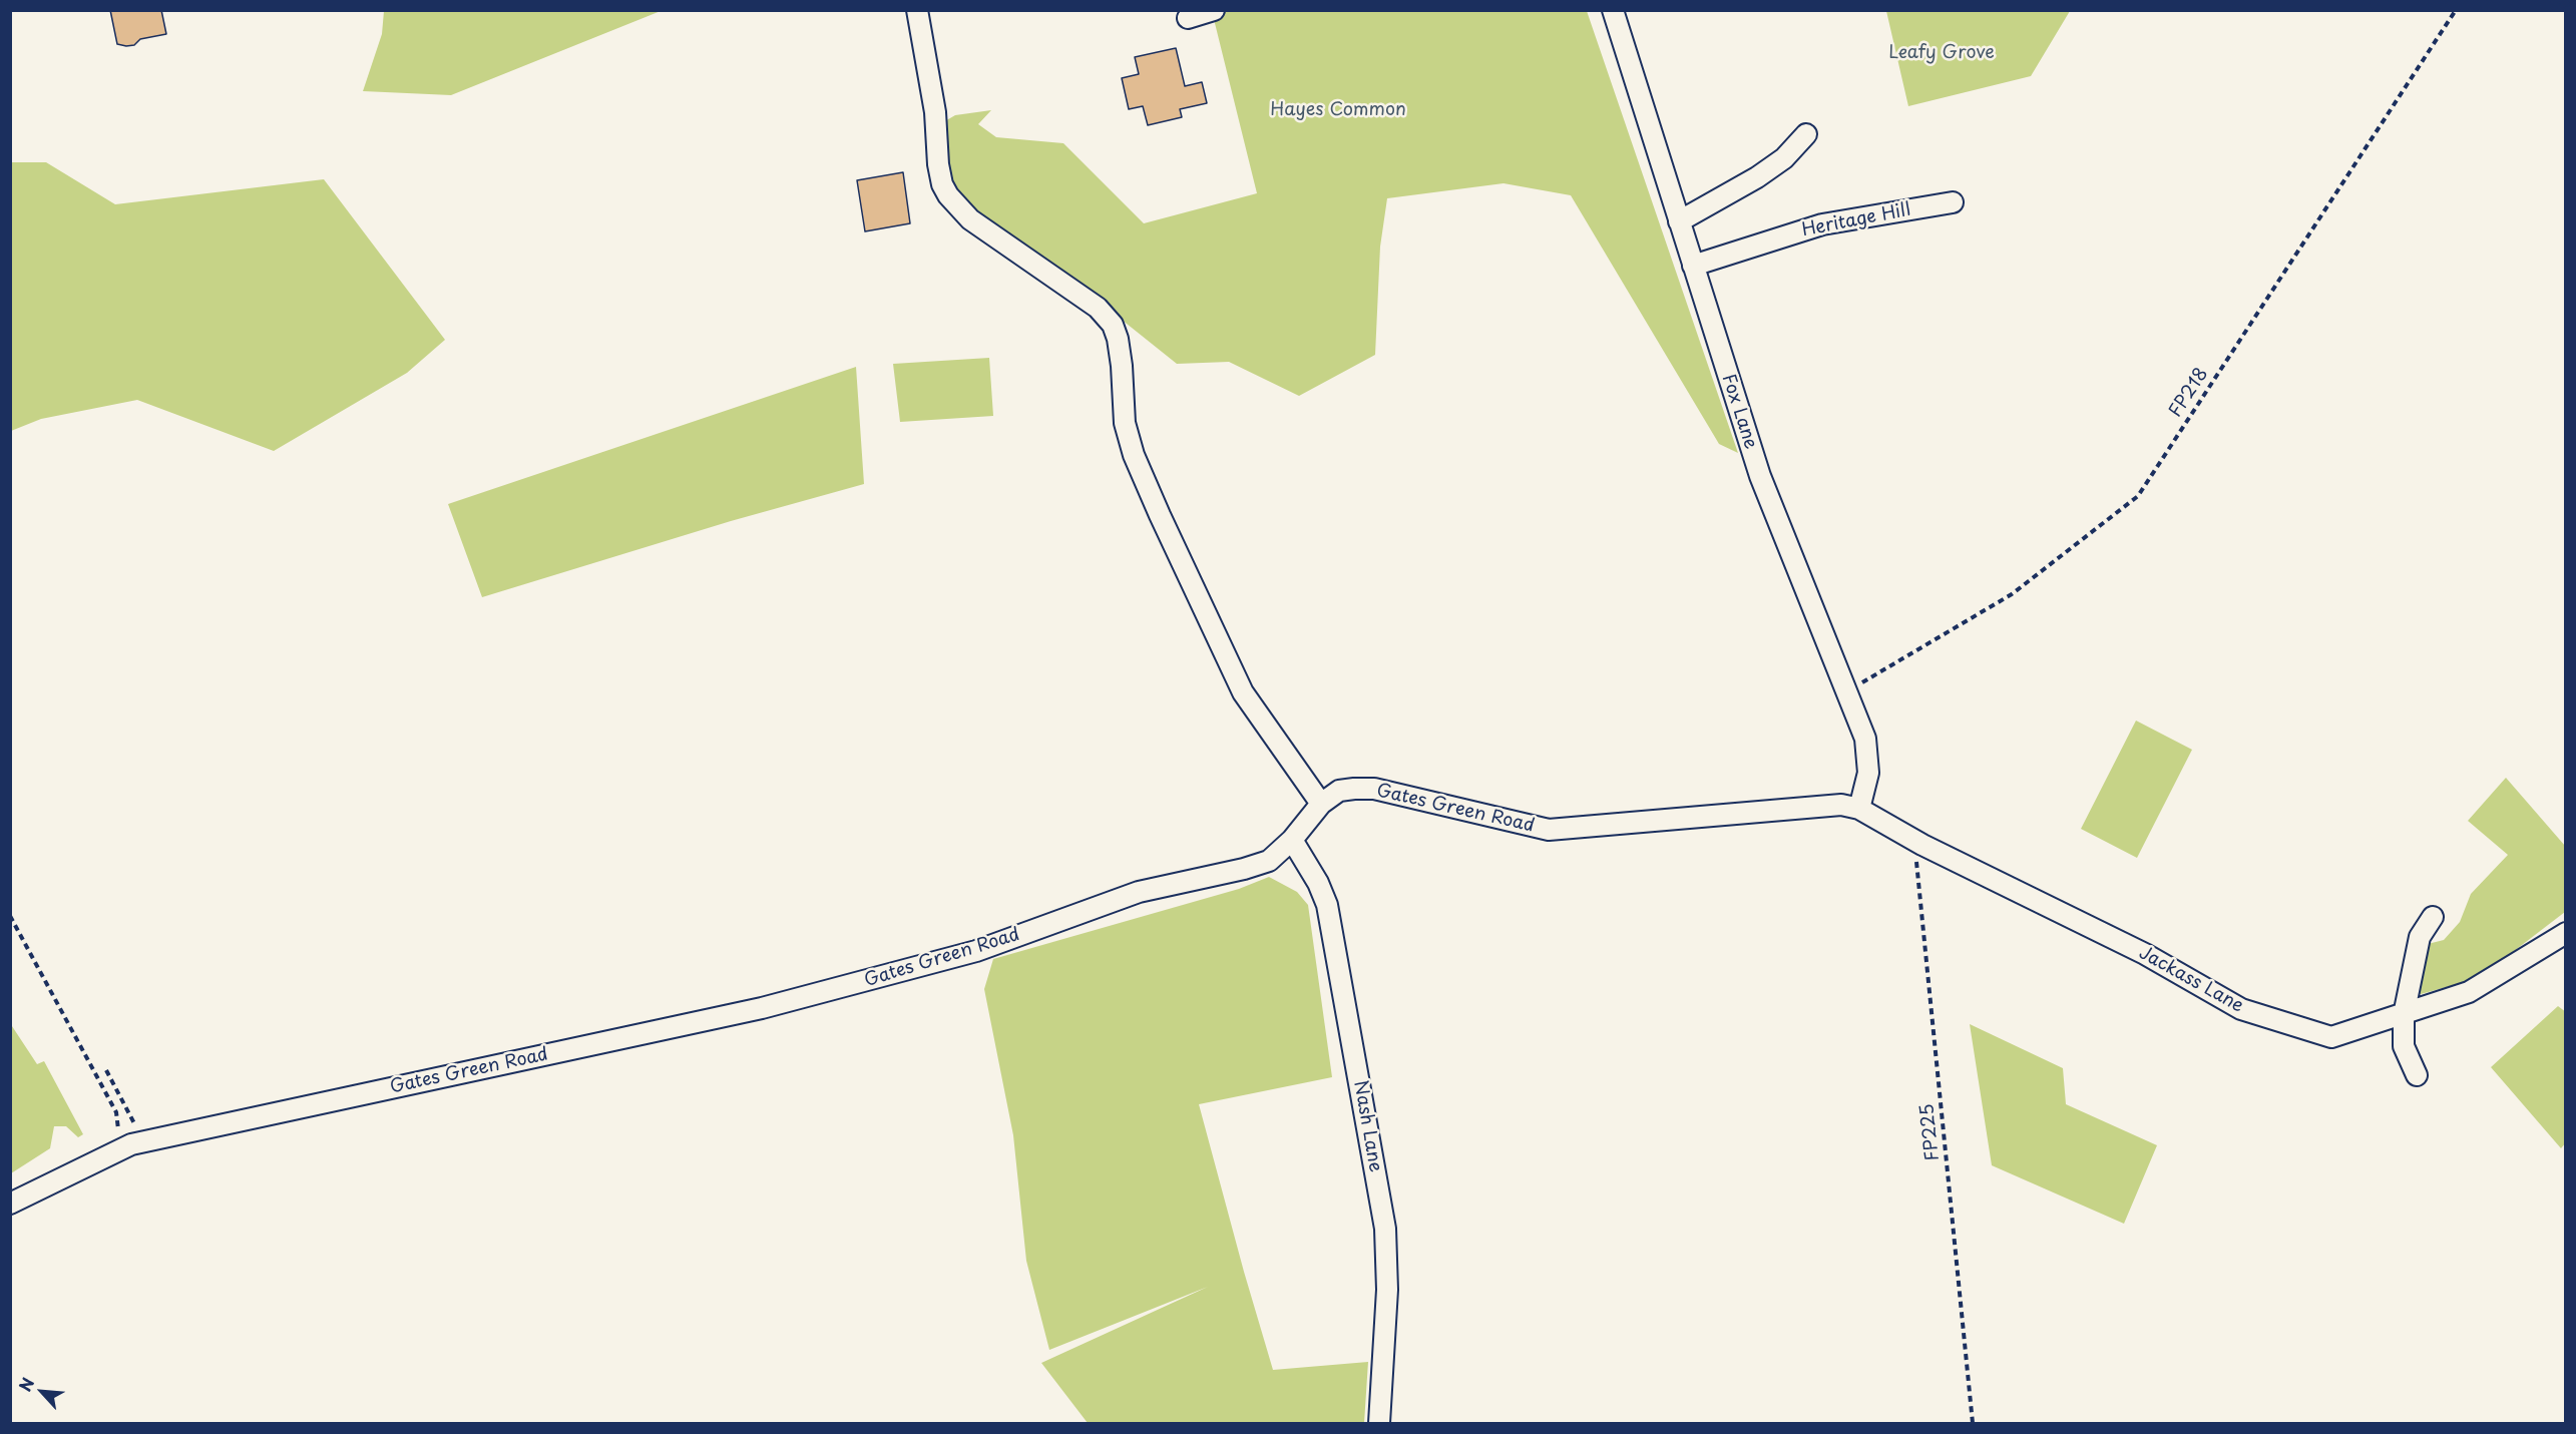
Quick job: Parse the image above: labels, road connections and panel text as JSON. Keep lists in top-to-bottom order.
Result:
{
  "streets": {
    "street": [
      "Heritage Hill",
      "Fox Lane",
      "Gates Green Road",
      "Jackass Lane",
      "Nash Lane"
    ],
    "path": ["FP218", "FP225"]
  },
  "crossings": [
    ["Heritage Hill", "Fox Lane"],
    ["FP218", "Fox Lane"],
    ["Fox Lane", "Gates Green Road"],
    ["Fox Lane", "Jackass Lane"],
    ["Gates Green Road", "Jackass Lane"],
    ["Gates Green Road", "Nash Lane"],
    ["Jackass Lane", "FP225"]
  ],
  "parks": ["Leafy Grove", "Hayes Common"],
  "north": "top left"
}
